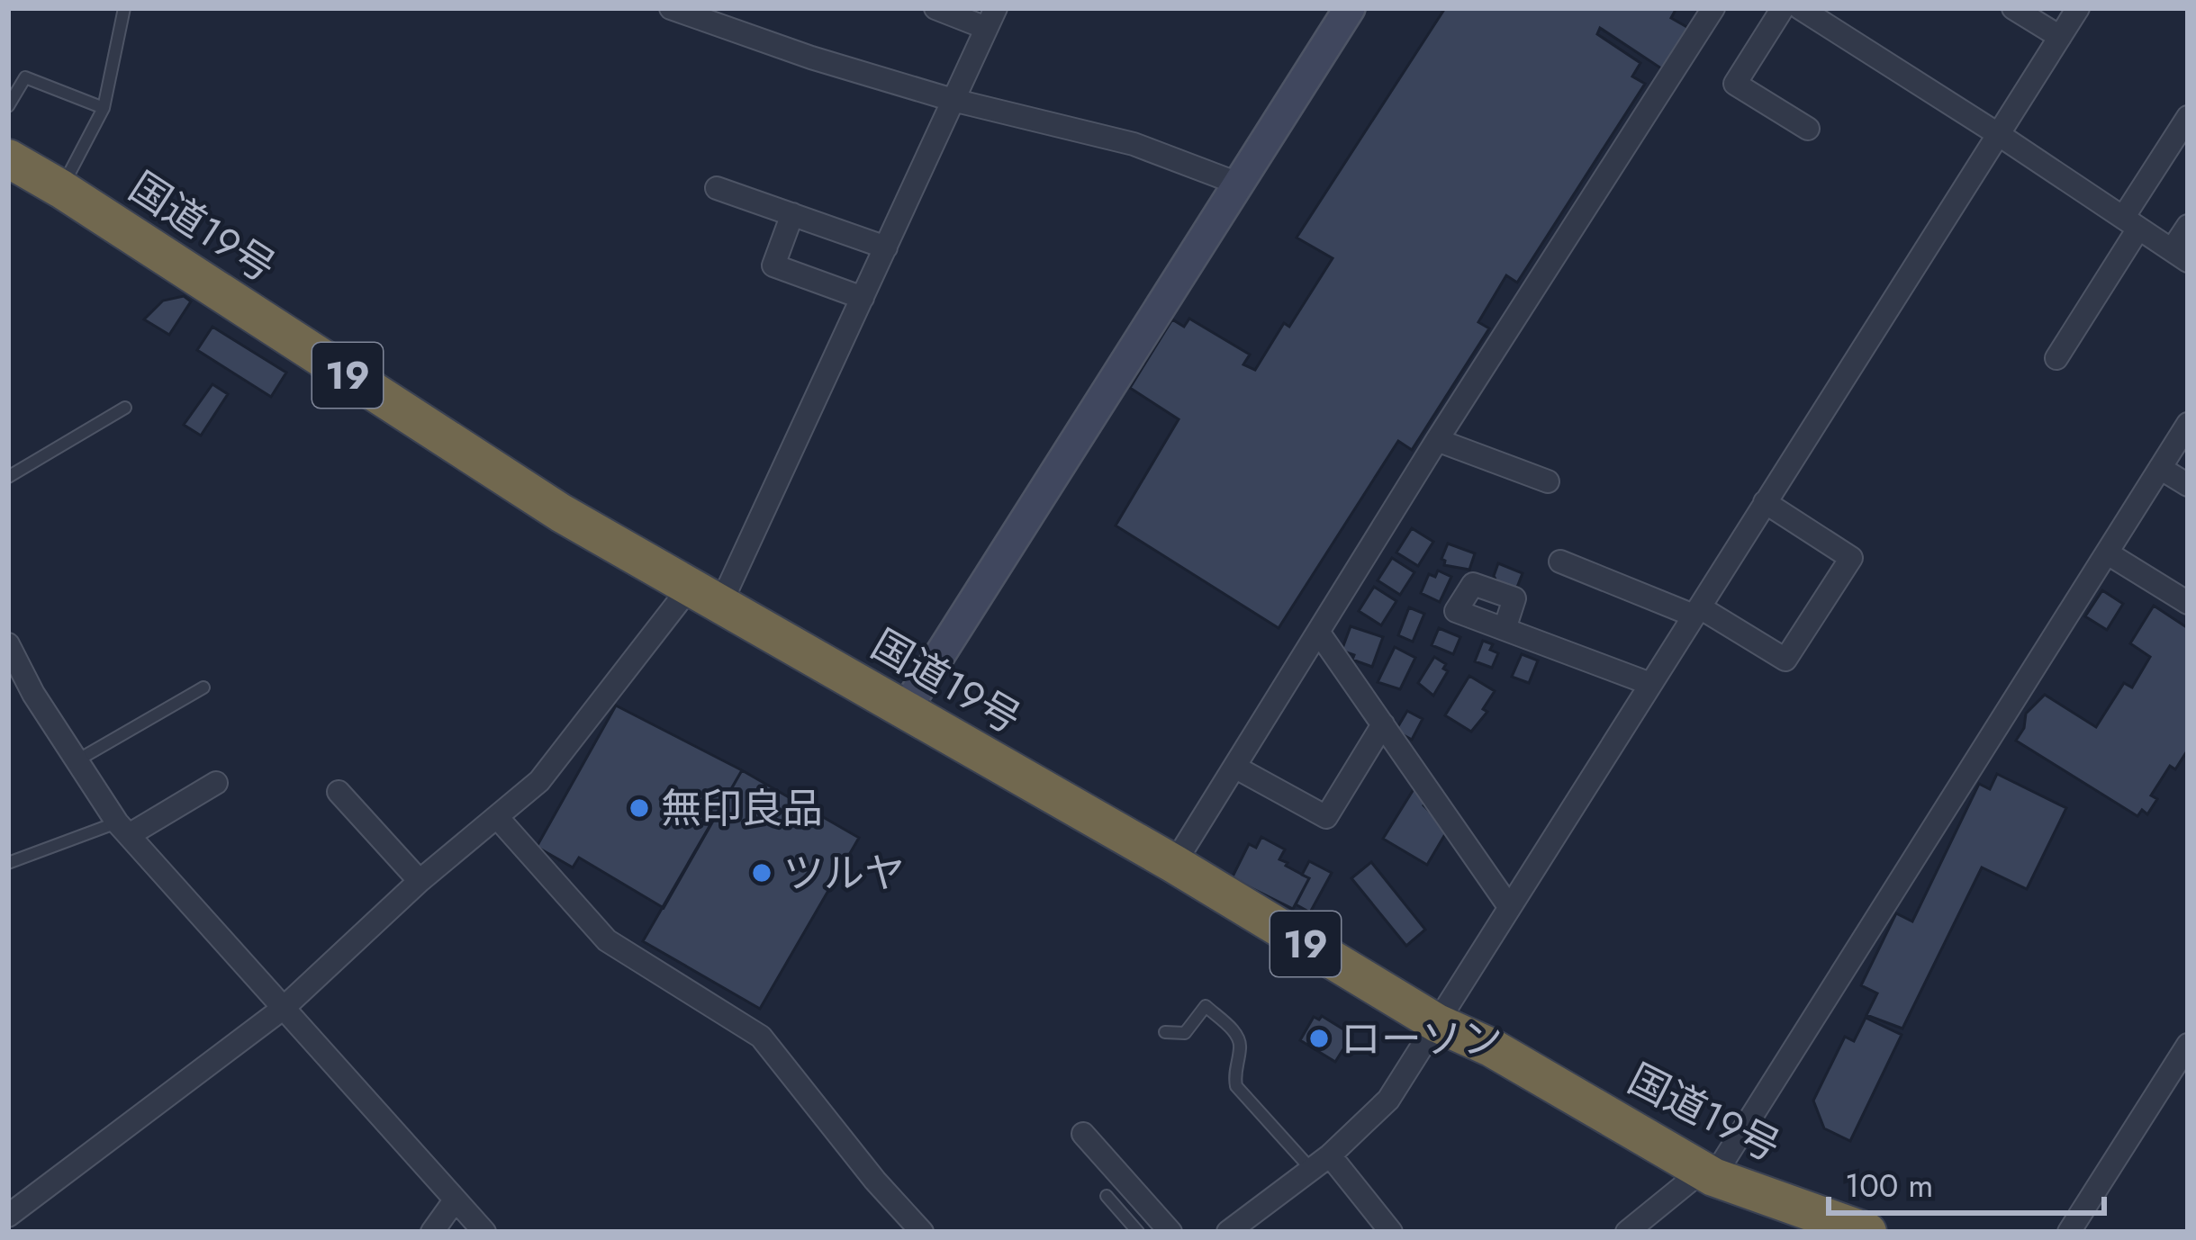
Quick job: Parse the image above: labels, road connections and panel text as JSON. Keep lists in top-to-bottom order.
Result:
{
  "streets": {
    "highway": ["国道19号", "19"]
  },
  "places": ["無印良品", "ツルヤ", "ローソン"],
  "scale_bar": "100 m"
}
